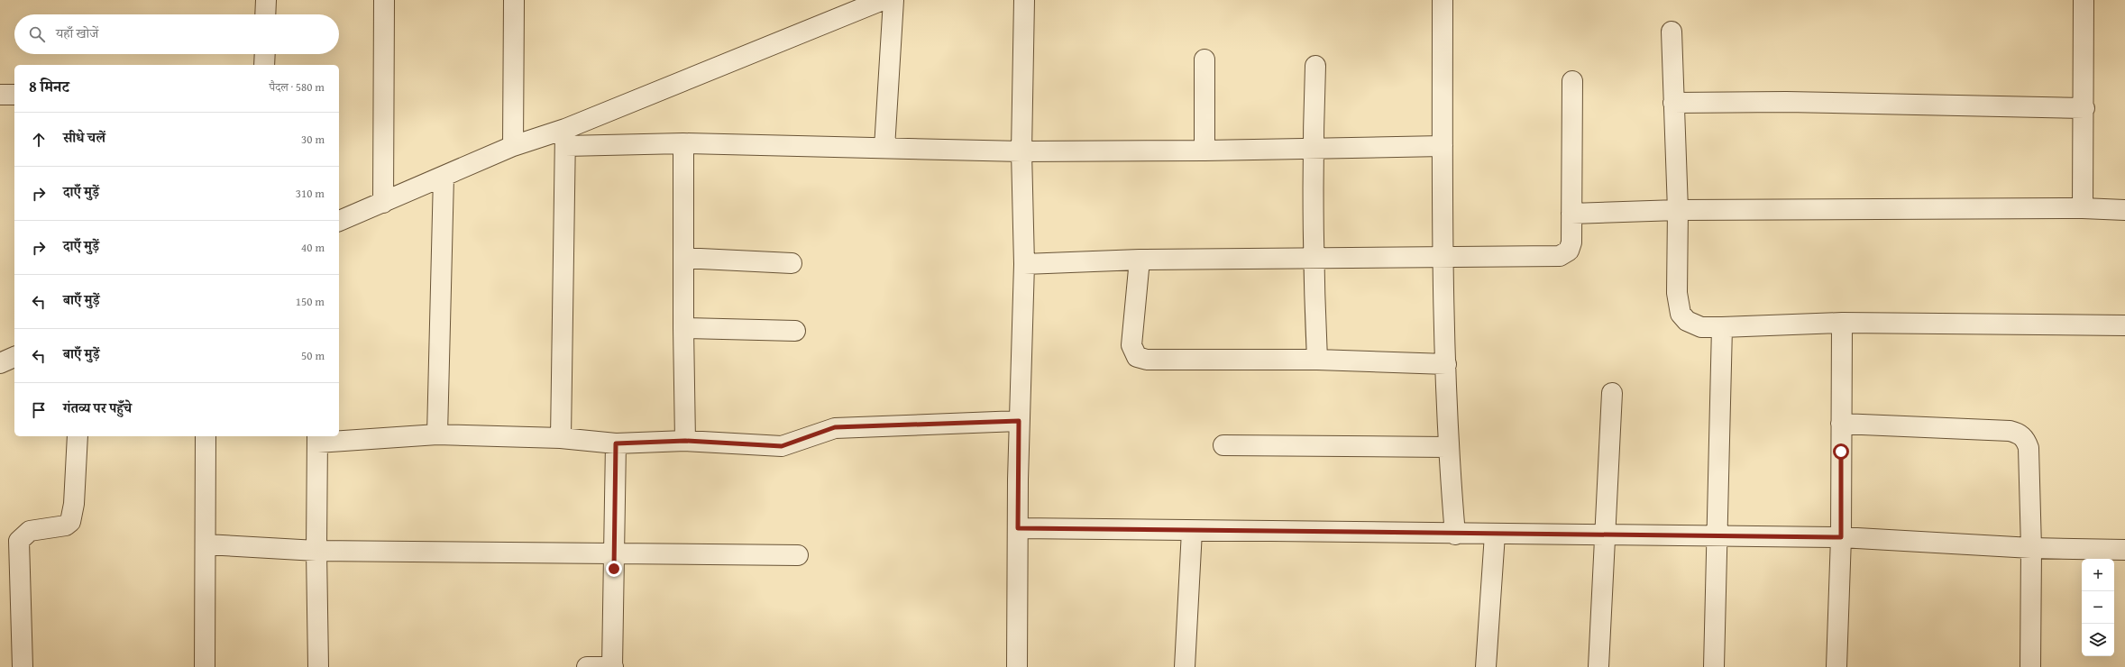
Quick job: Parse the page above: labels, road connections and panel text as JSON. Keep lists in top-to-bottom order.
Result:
{
  "page": {
    "search": "यहाँ खोजें",
    "heading": ["8 मिनट", "पैदल · 580 m"],
    "list": [
      ["सीधे चलें", "30 m"],
      ["दाएँ मुड़ें", "310 m"],
      ["दाएँ मुड़ें", "40 m"],
      ["बाएँ मुड़ें", "150 m"],
      ["बाएँ मुड़ें", "50 m"],
      "गंतव्य पर पहुँचे"
    ],
    "map_buttons": ["+", "−"]
  }
}
